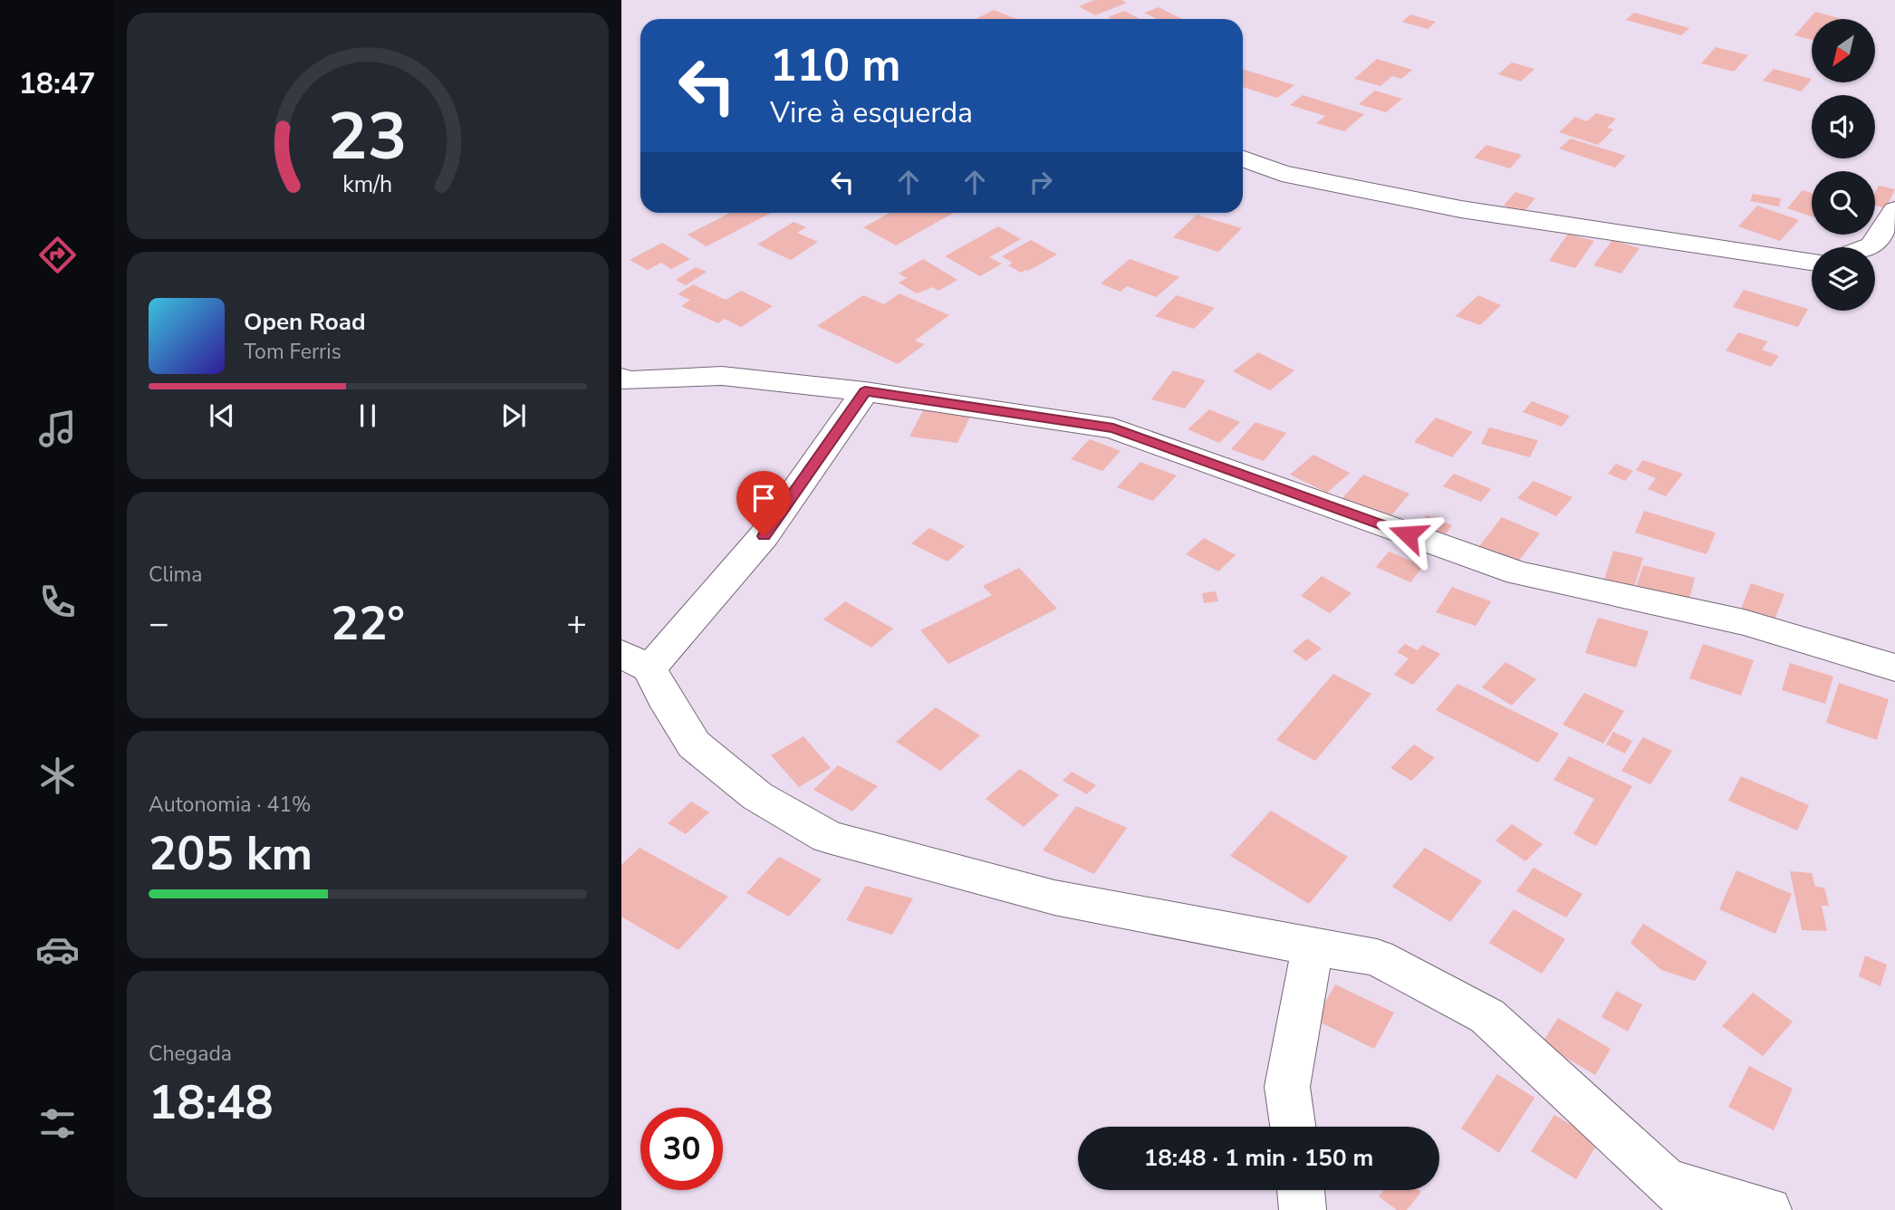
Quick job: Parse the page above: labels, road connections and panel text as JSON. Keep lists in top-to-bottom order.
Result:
{
  "north": "bottom left",
  "page": {
    "tabs": "18:47",
    "turn": ["110 m", "Vire à esquerda"],
    "song": ["Open Road", "Tom Ferris"],
    "tile": [
      "Clima",
      ["Autonomia · 41%", "205 km"],
      ["Chegada", "18:48"]
    ],
    "heat": ["−", "22°", "+"],
    "limit": "30",
    "trip": "18:48 · 1 min · 150 m",
    "gauge": ["23", "km/h"]
  }
}
